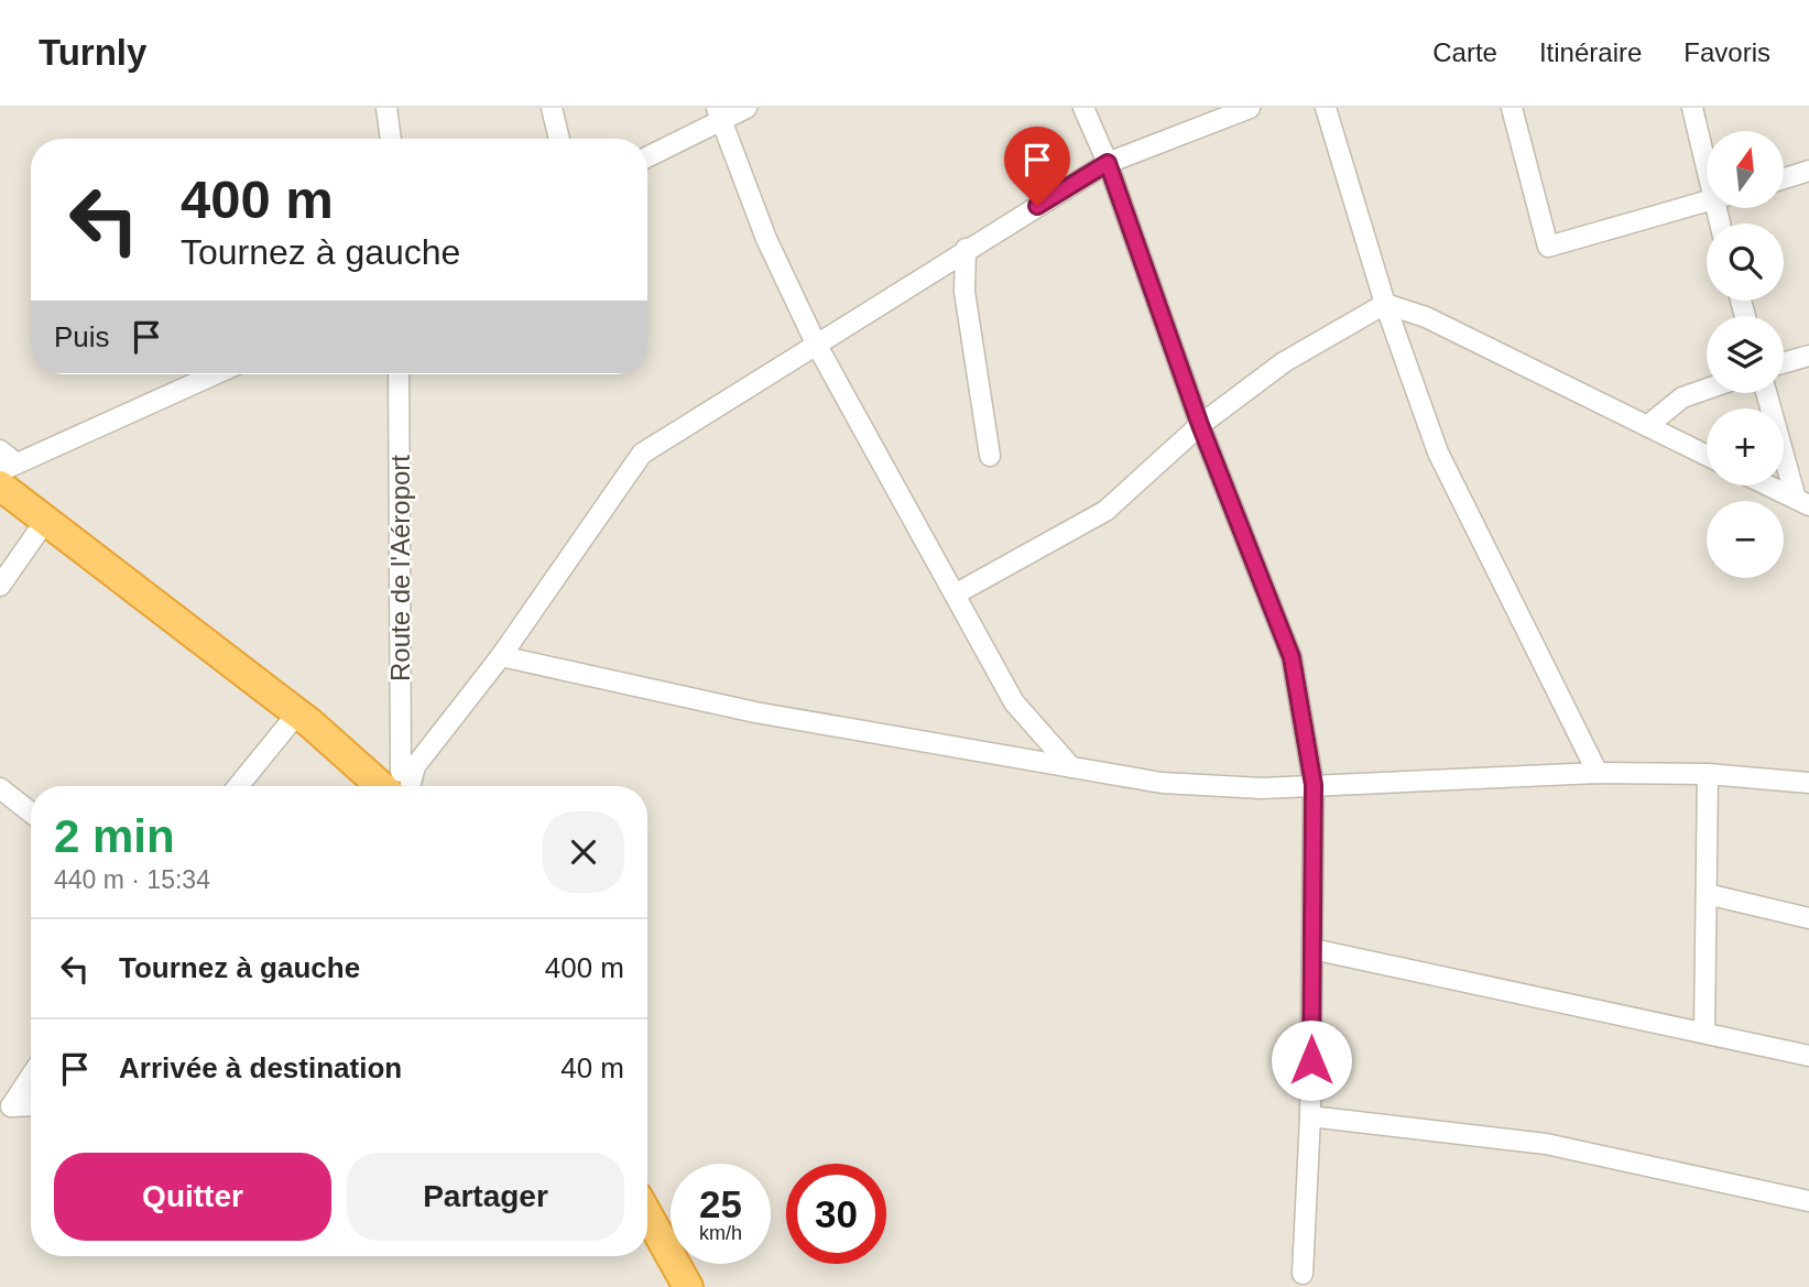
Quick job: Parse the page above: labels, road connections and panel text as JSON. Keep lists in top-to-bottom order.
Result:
{
  "streets": {
    "street": ["Route de l'Aéroport"]
  },
  "north": "top",
  "page": {
    "header": "Turnly",
    "nav": ["Carte", "Itinéraire", "Favoris"],
    "map_buttons": ["+", "−"],
    "turn": ["400 m", "Tournez à gauche"],
    "then": "Puis",
    "heading": ["2 min", "440 m · 15:34"],
    "list": [
      {
        "name": "Tournez à gauche",
        "value": "400 m"
      },
      {
        "name": "Arrivée à destination",
        "value": "40 m"
      }
    ],
    "buttons": ["Quitter", "Partager"],
    "speed": "25 km/h",
    "limit": "30"
  }
}
